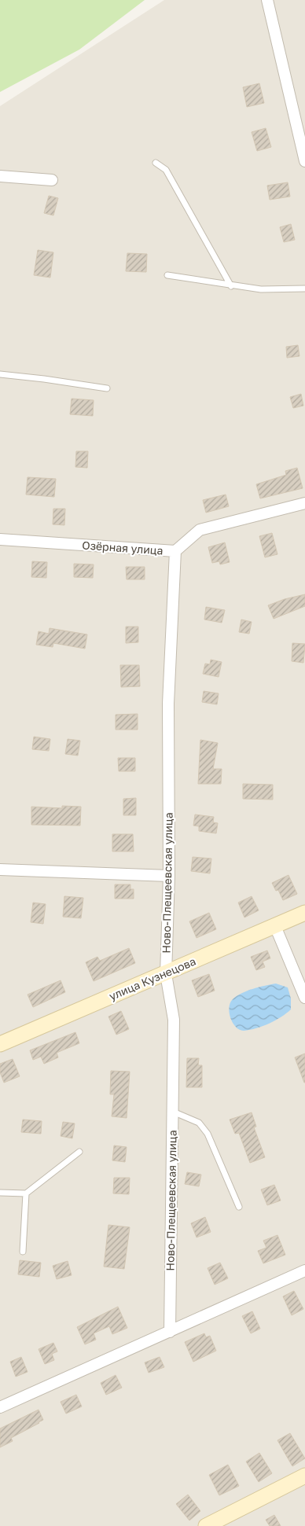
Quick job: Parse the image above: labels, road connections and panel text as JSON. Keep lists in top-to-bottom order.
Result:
{
  "streets": {
    "street": ["Озёрная улица", "Ново-Плещеевская улица", "улица Кузнецова"]
  },
  "crossings": [
    ["Озёрная улица", "Ново-Плещеевская улица"],
    ["Ново-Плещеевская улица", "улица Кузнецова"]
  ]
}
